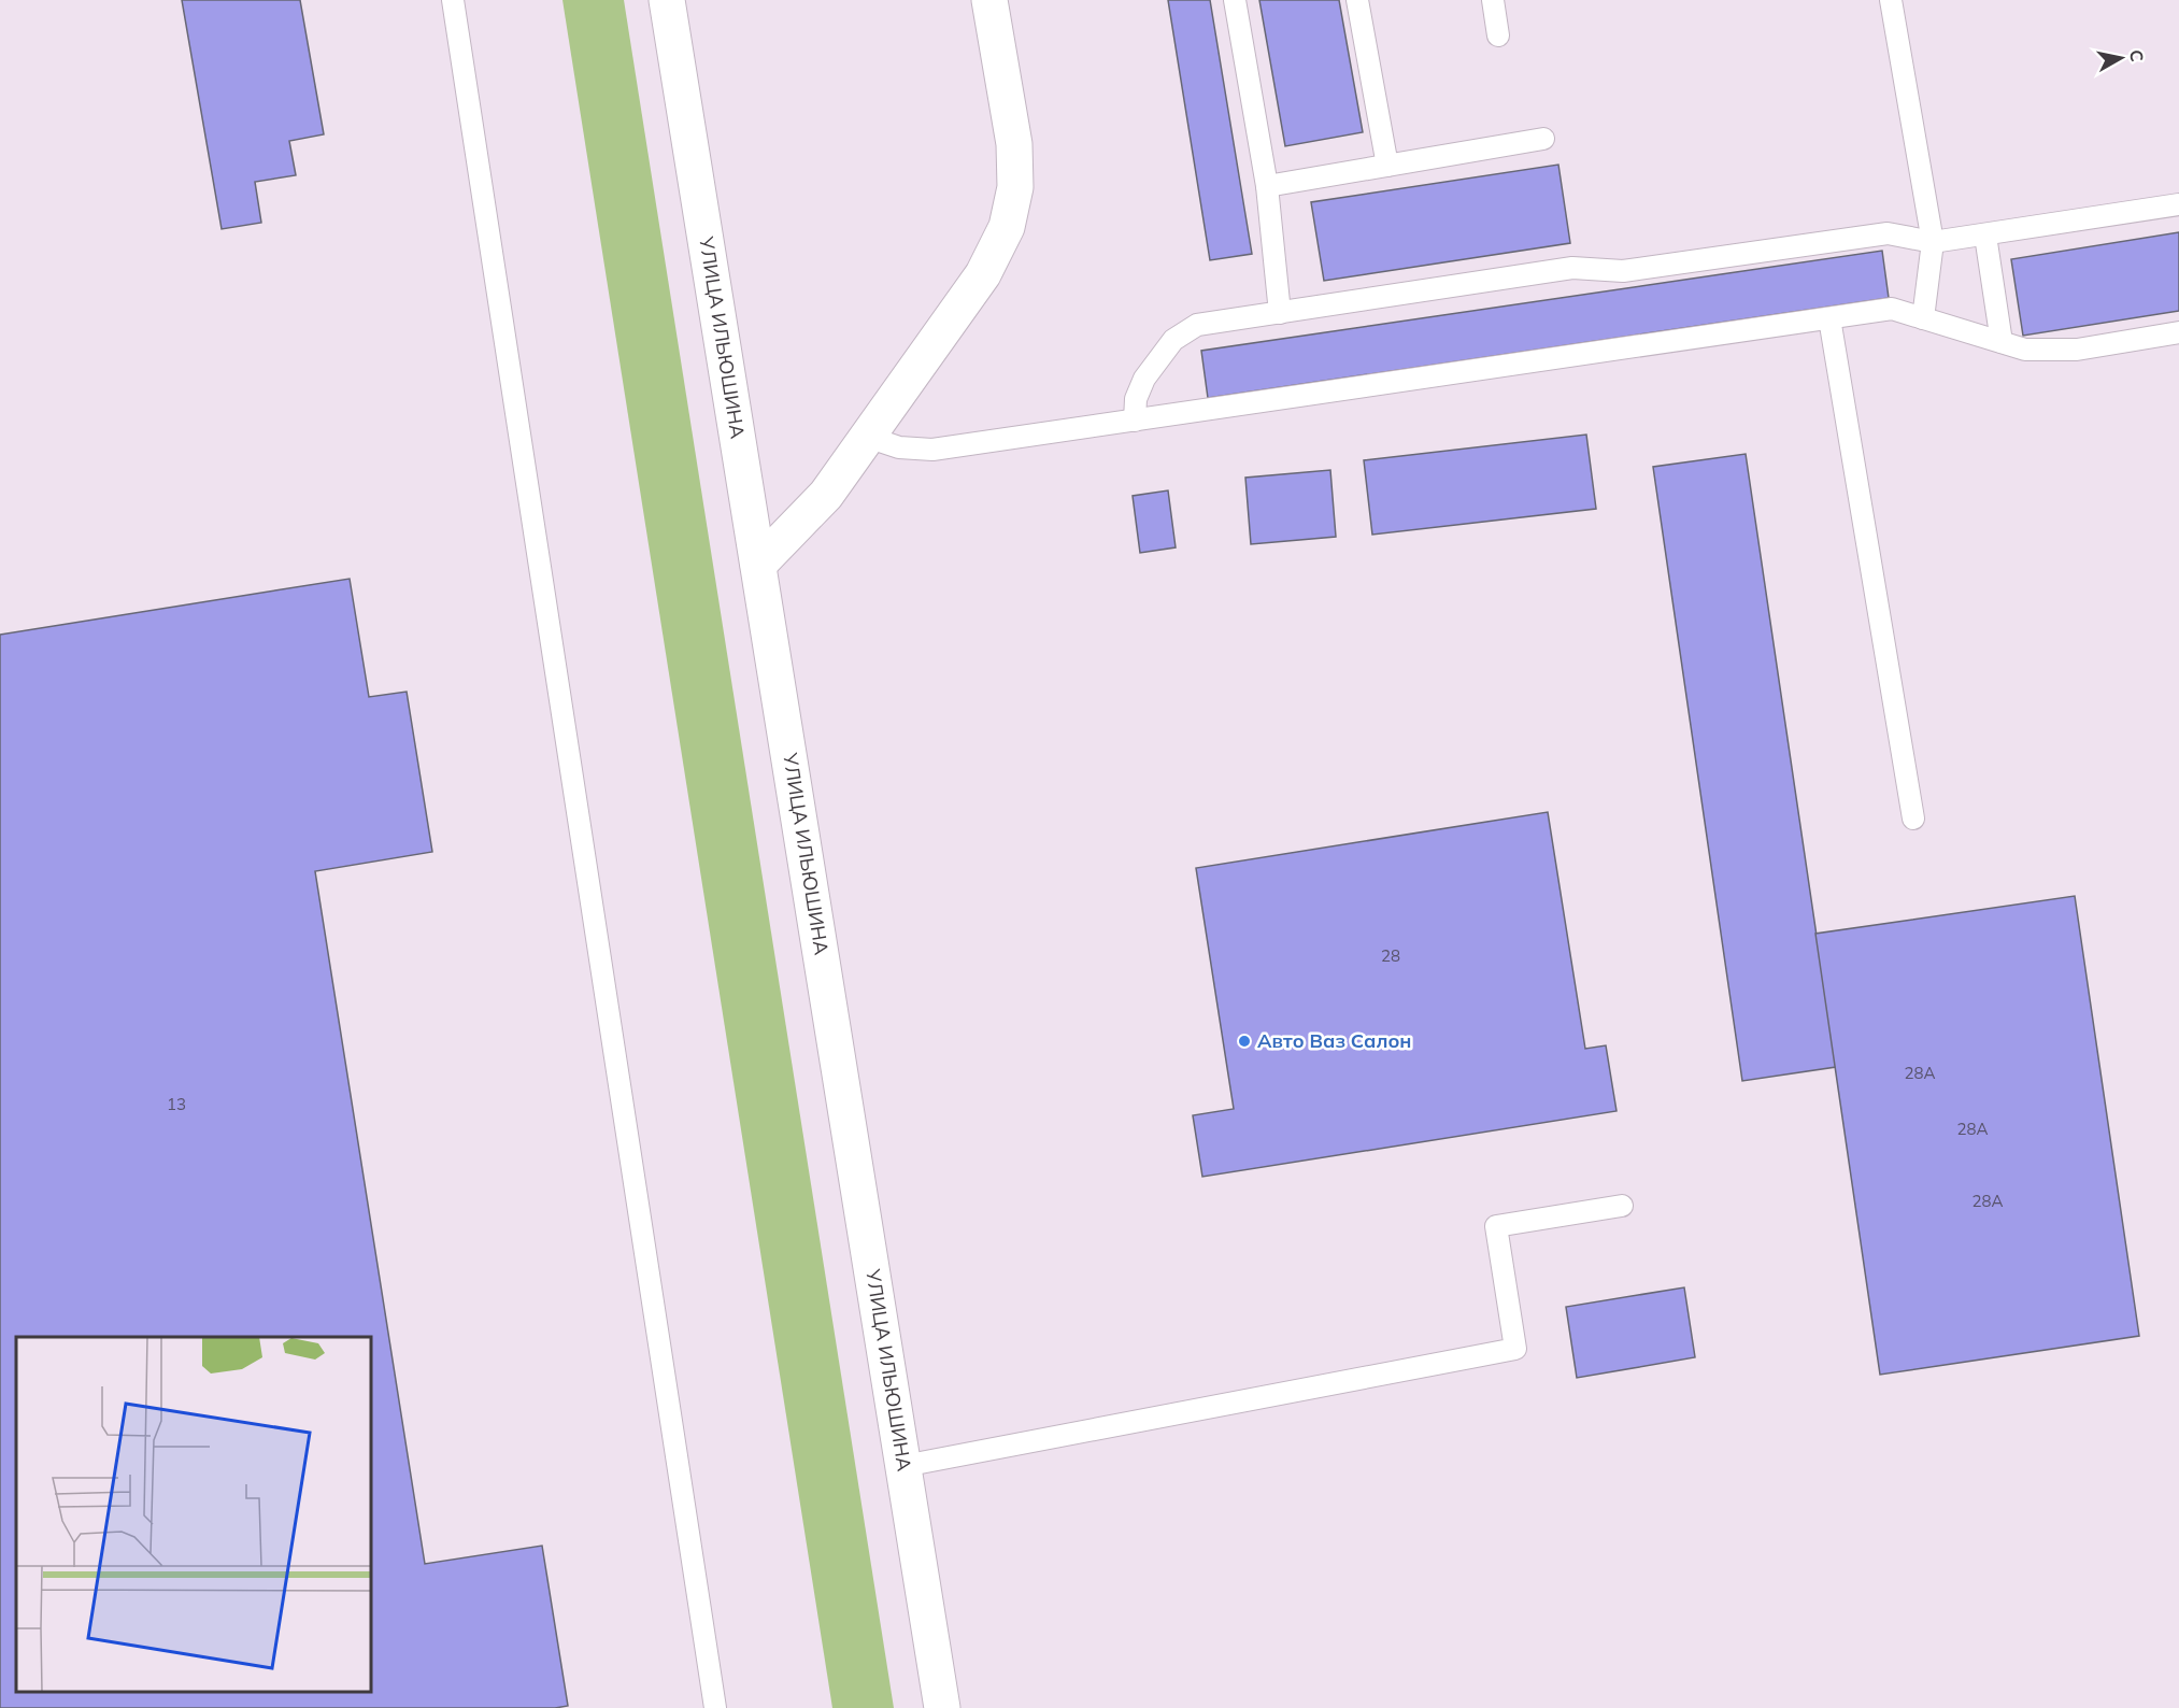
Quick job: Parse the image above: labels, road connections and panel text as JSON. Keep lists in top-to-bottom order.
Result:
{
  "streets": {
    "street": ["УЛИЦА ИЛЬЮШИНА"]
  },
  "places": ["Авто Ваз Салон"],
  "house_numbers": [
    "28",
    "28А",
    "13",
    "28А",
    "28А"
  ],
  "north": "right"
}
